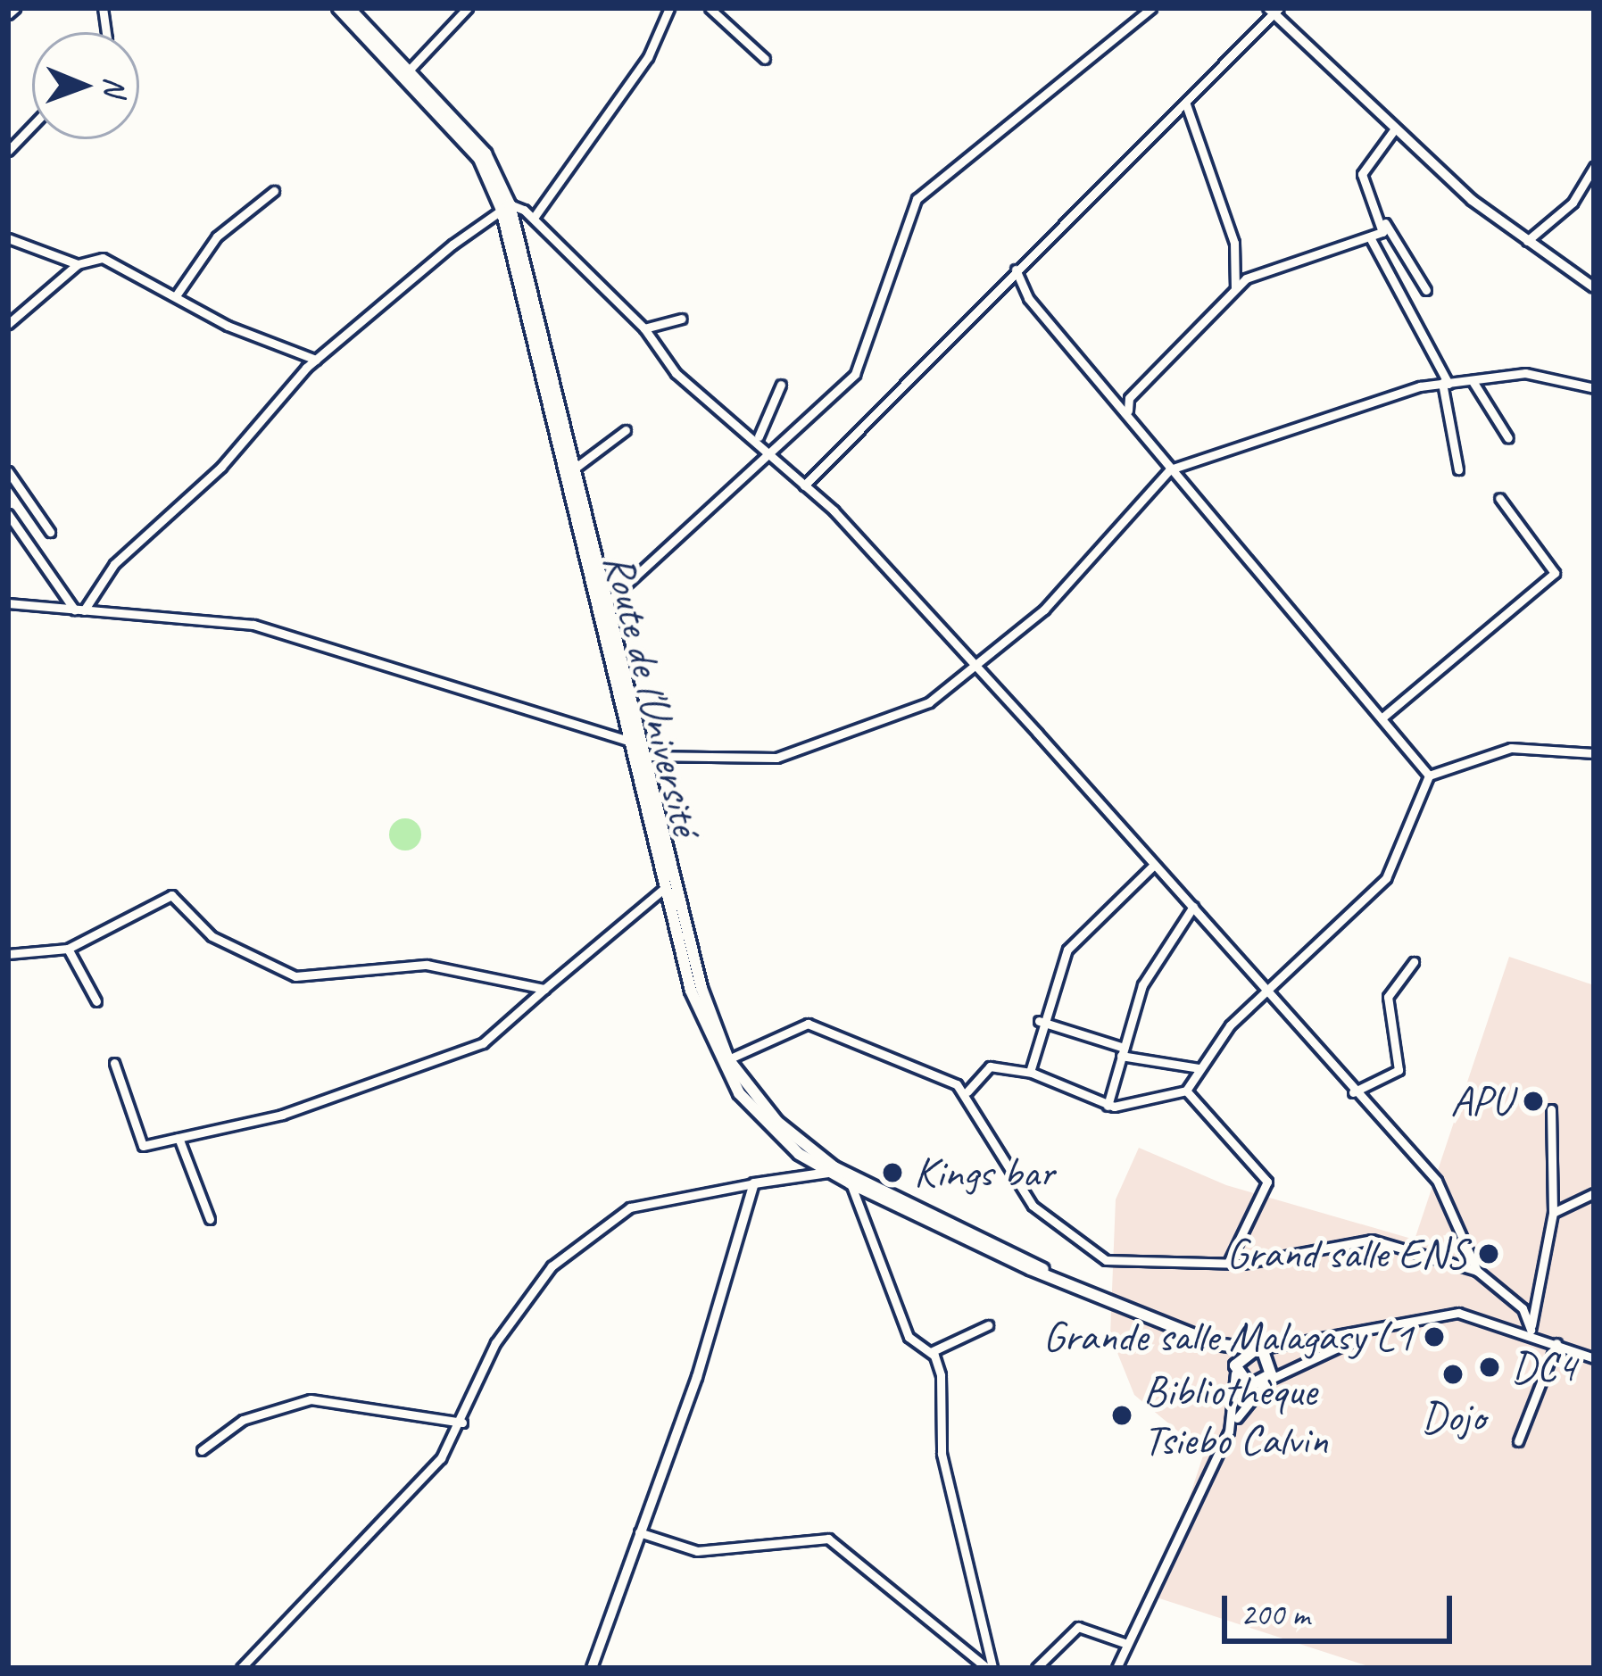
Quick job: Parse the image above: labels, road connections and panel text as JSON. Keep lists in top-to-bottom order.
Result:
{
  "streets": {
    "main road": ["Route de l'Université"]
  },
  "places": [
    "APU",
    "Kings bar",
    "Grand salle ENS",
    "Grande salle Malagasy L1",
    "DC4",
    "Dojo",
    "Bibliothèque Tsiebo Calvin"
  ],
  "scale_bar": "200 m",
  "north": "right"
}
